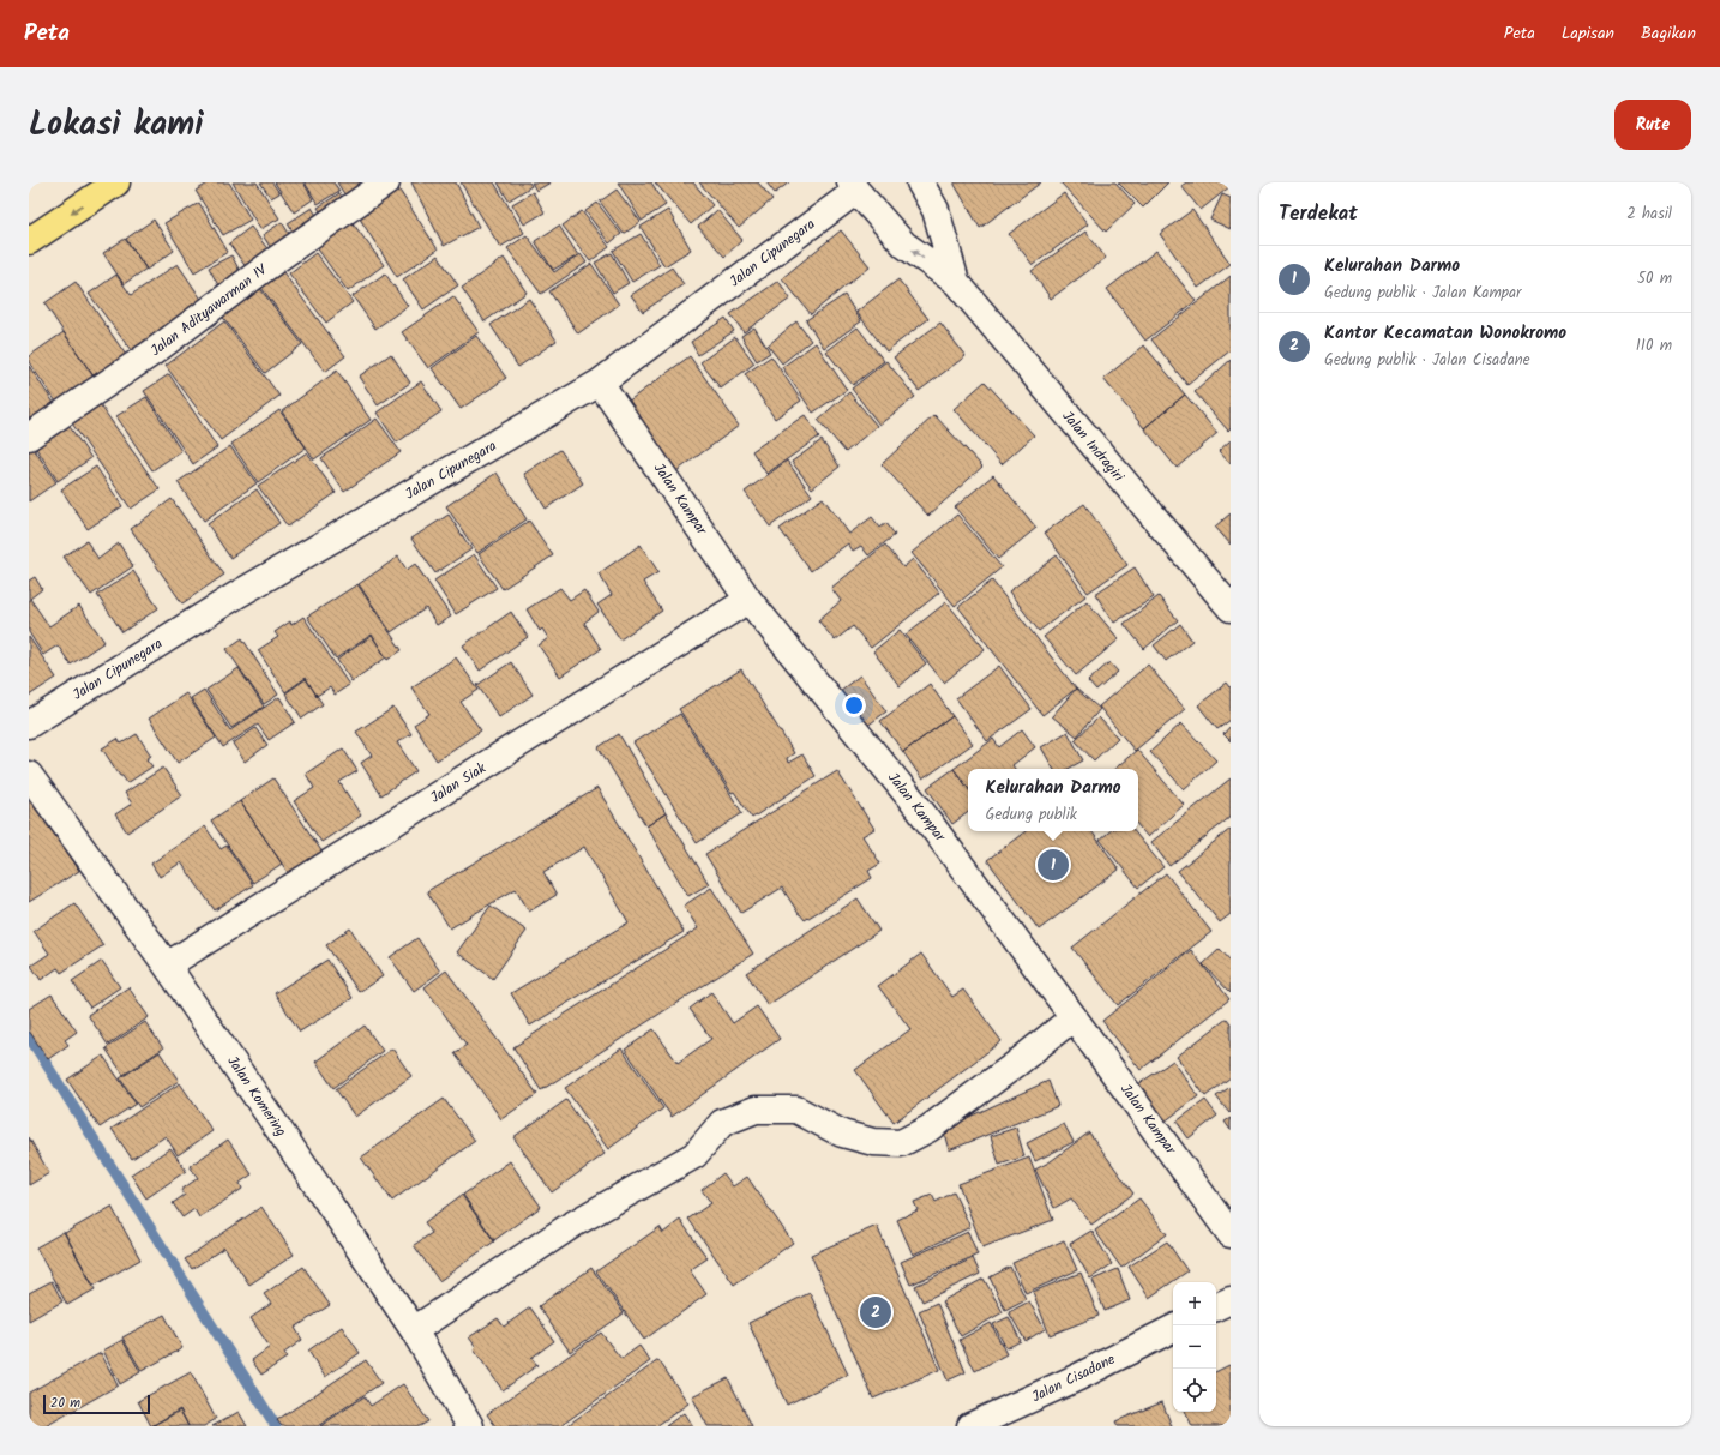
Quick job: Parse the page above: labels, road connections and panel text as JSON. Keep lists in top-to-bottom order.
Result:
{
  "streets": {
    "street": [
      "Jalan Cipunegara",
      "Jalan Adityawarman IV",
      "Jalan Indragiri",
      "Jalan Kampar",
      "Jalan Siak",
      "Jalan Komering",
      "Jalan Cisadane"
    ]
  },
  "crossings": [
    ["Jalan Cipunegara", "Jalan Indragiri"],
    ["Jalan Cipunegara", "Jalan Kampar"],
    ["Jalan Kampar", "Jalan Siak"],
    ["Jalan Siak", "Jalan Komering"]
  ],
  "scale_bar": "20 m",
  "page": {
    "header": "Peta",
    "nav": ["Peta", "Lapisan", "Bagikan"],
    "title": "Lokasi kami",
    "buttons": "Rute",
    "heading": ["Terdekat", "2 hasil"],
    "list": [
      {
        "mark": "1",
        "name": "Kelurahan Darmo",
        "note": "Gedung publik · Jalan Kampar",
        "value": "50 m"
      },
      {
        "mark": "2",
        "name": "Kantor Kecamatan Wonokromo",
        "note": "Gedung publik · Jalan Cisadane",
        "value": "110 m"
      }
    ],
    "popup": ["Kelurahan Darmo", "Gedung publik"],
    "pins": ["1", "2"],
    "map_buttons": ["+", "−"],
    "scale": "20 m"
  }
}
